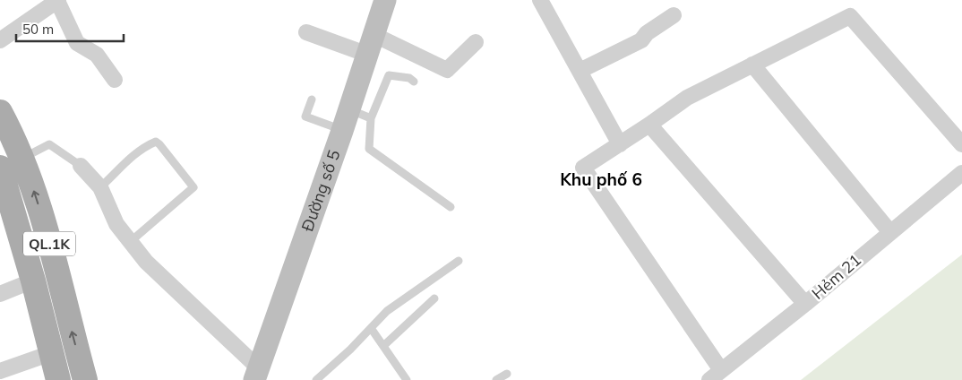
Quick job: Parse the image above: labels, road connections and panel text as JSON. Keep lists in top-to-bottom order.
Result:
{
  "streets": {
    "main road": ["Đường số 5", "QL.1K"],
    "street": ["Hẻm 21"]
  },
  "districts": ["Khu phố 6"],
  "scale_bar": "50 m"
}
